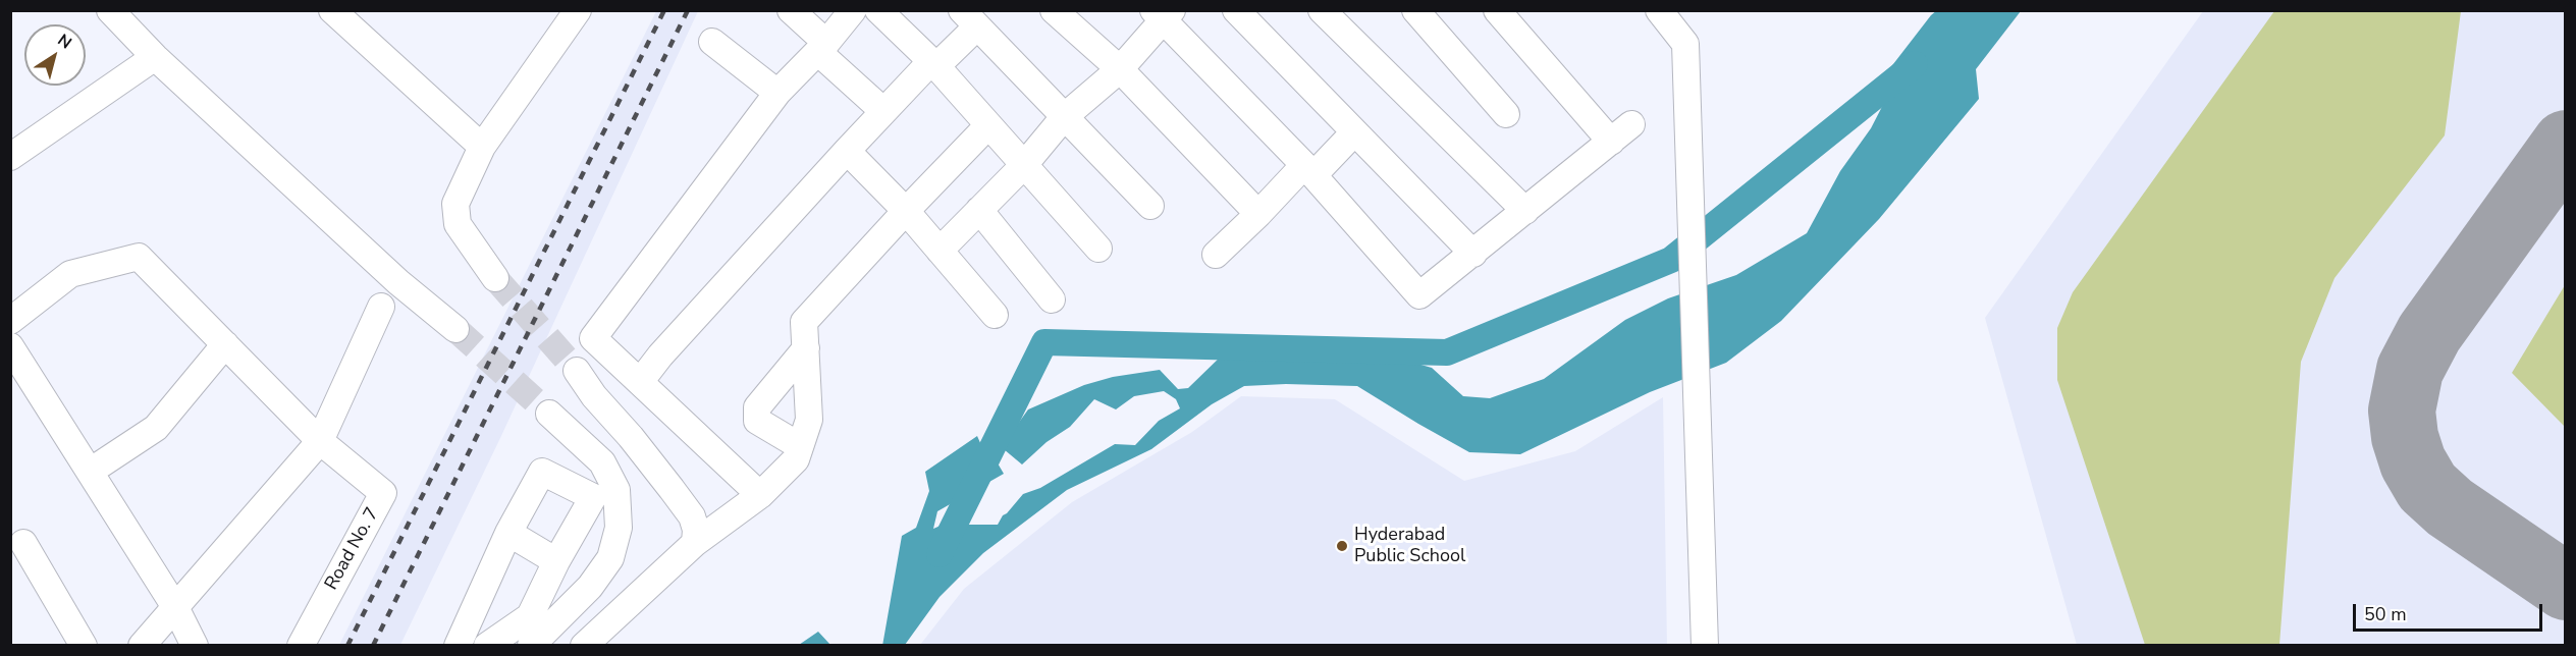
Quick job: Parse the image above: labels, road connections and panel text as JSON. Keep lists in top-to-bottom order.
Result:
{
  "streets": {
    "street": ["Road No. 7"]
  },
  "places": ["Hyderabad Public School"],
  "scale_bar": "50 m",
  "north": "top right"
}
